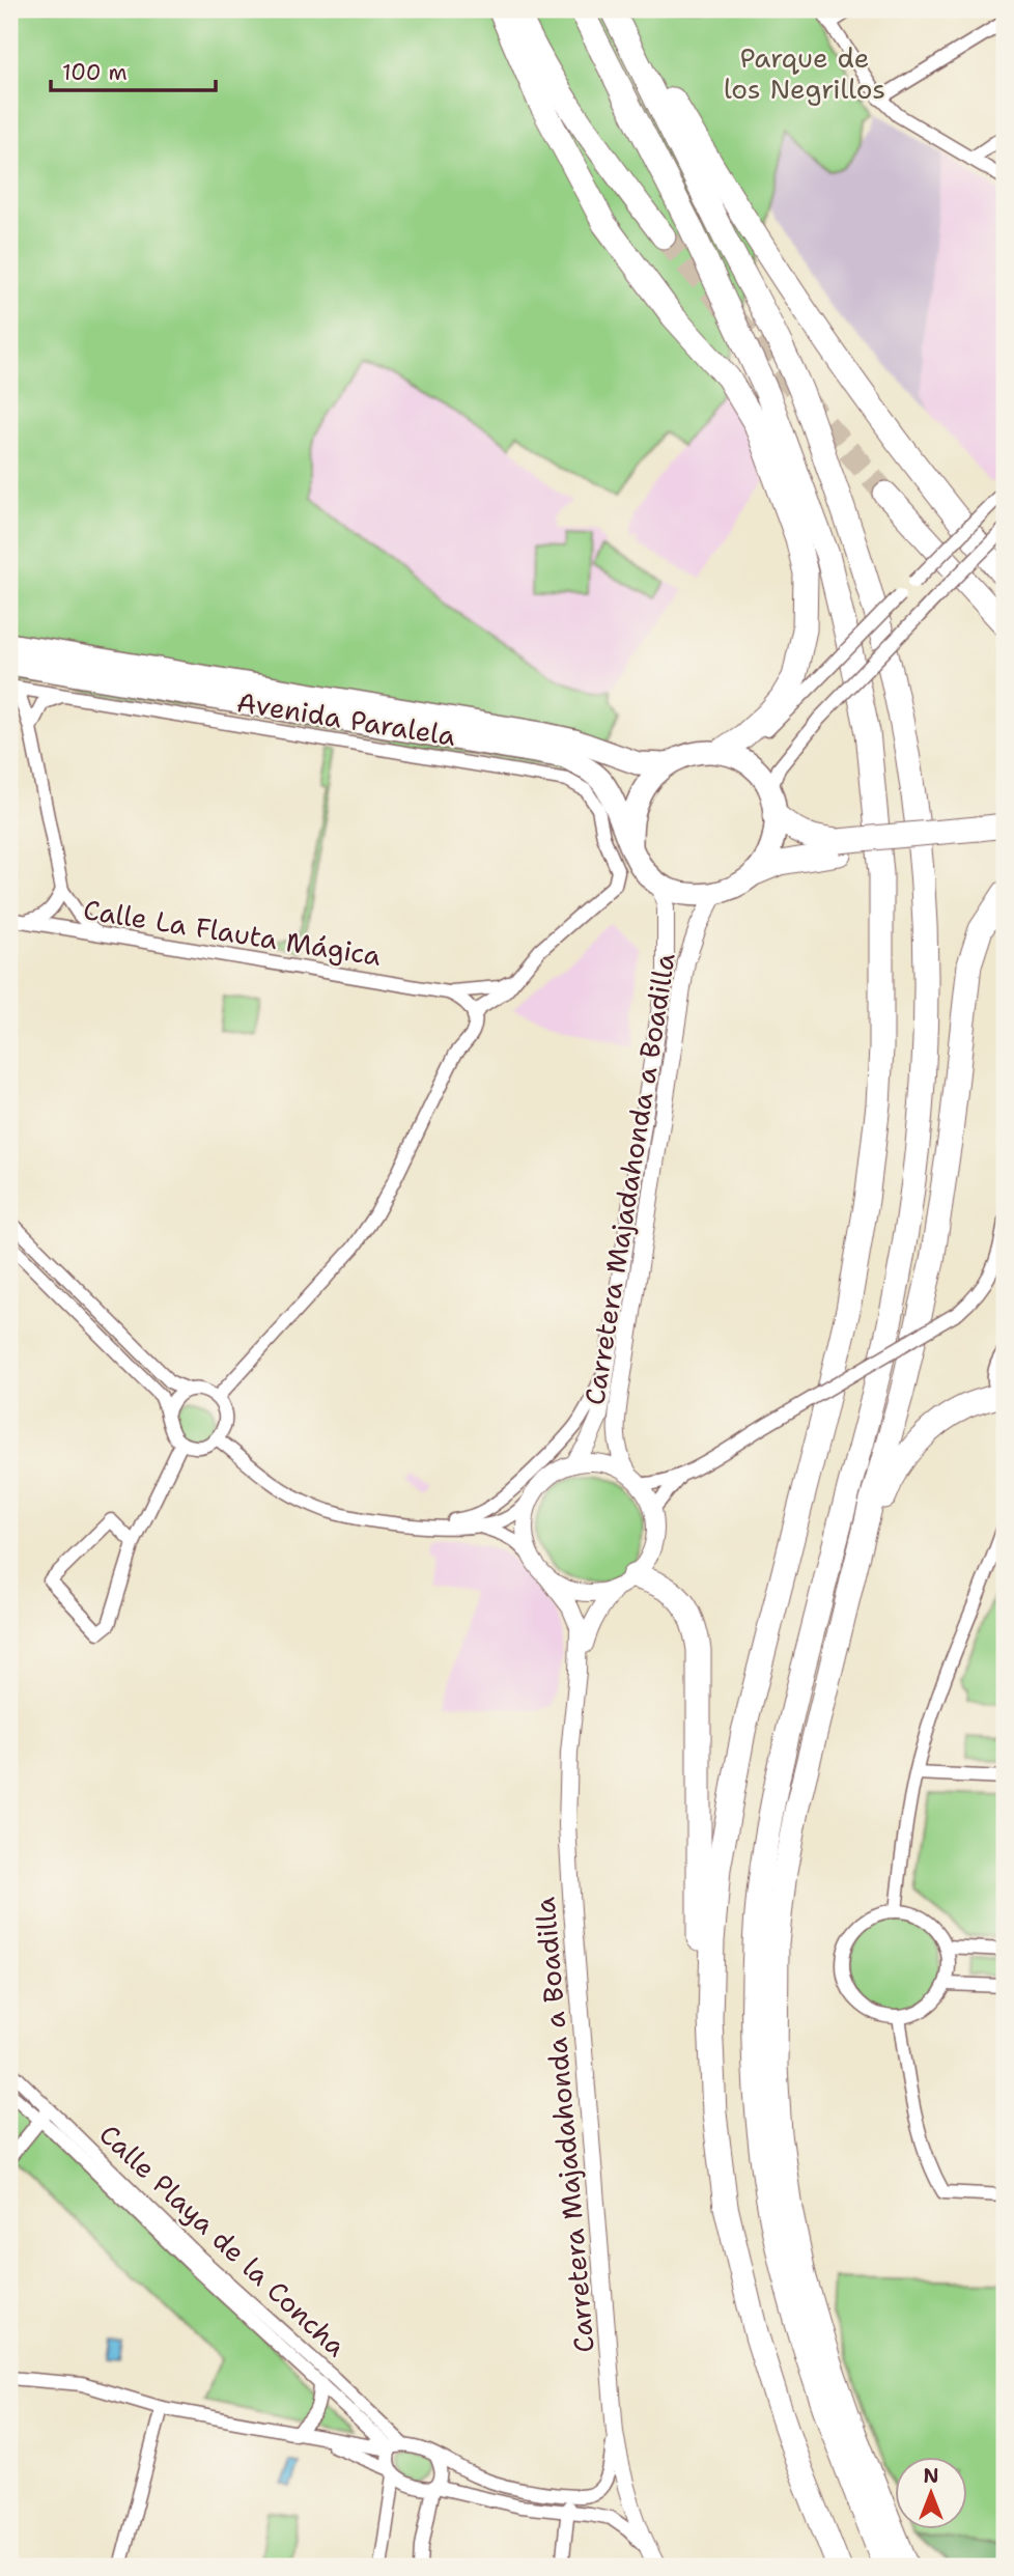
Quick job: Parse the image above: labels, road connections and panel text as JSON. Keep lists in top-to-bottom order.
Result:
{
  "streets": {
    "street": [
      "Avenida Paralela",
      "Calle La Flauta Mágica",
      "Carretera Majadahonda a Boadilla",
      "Calle Playa de la Concha"
    ]
  },
  "crossings": [
    ["Avenida Paralela", "Calle La Flauta Mágica"]
  ],
  "parks": ["Parque de los Negrillos"],
  "scale_bar": "100 m",
  "north": "top"
}
